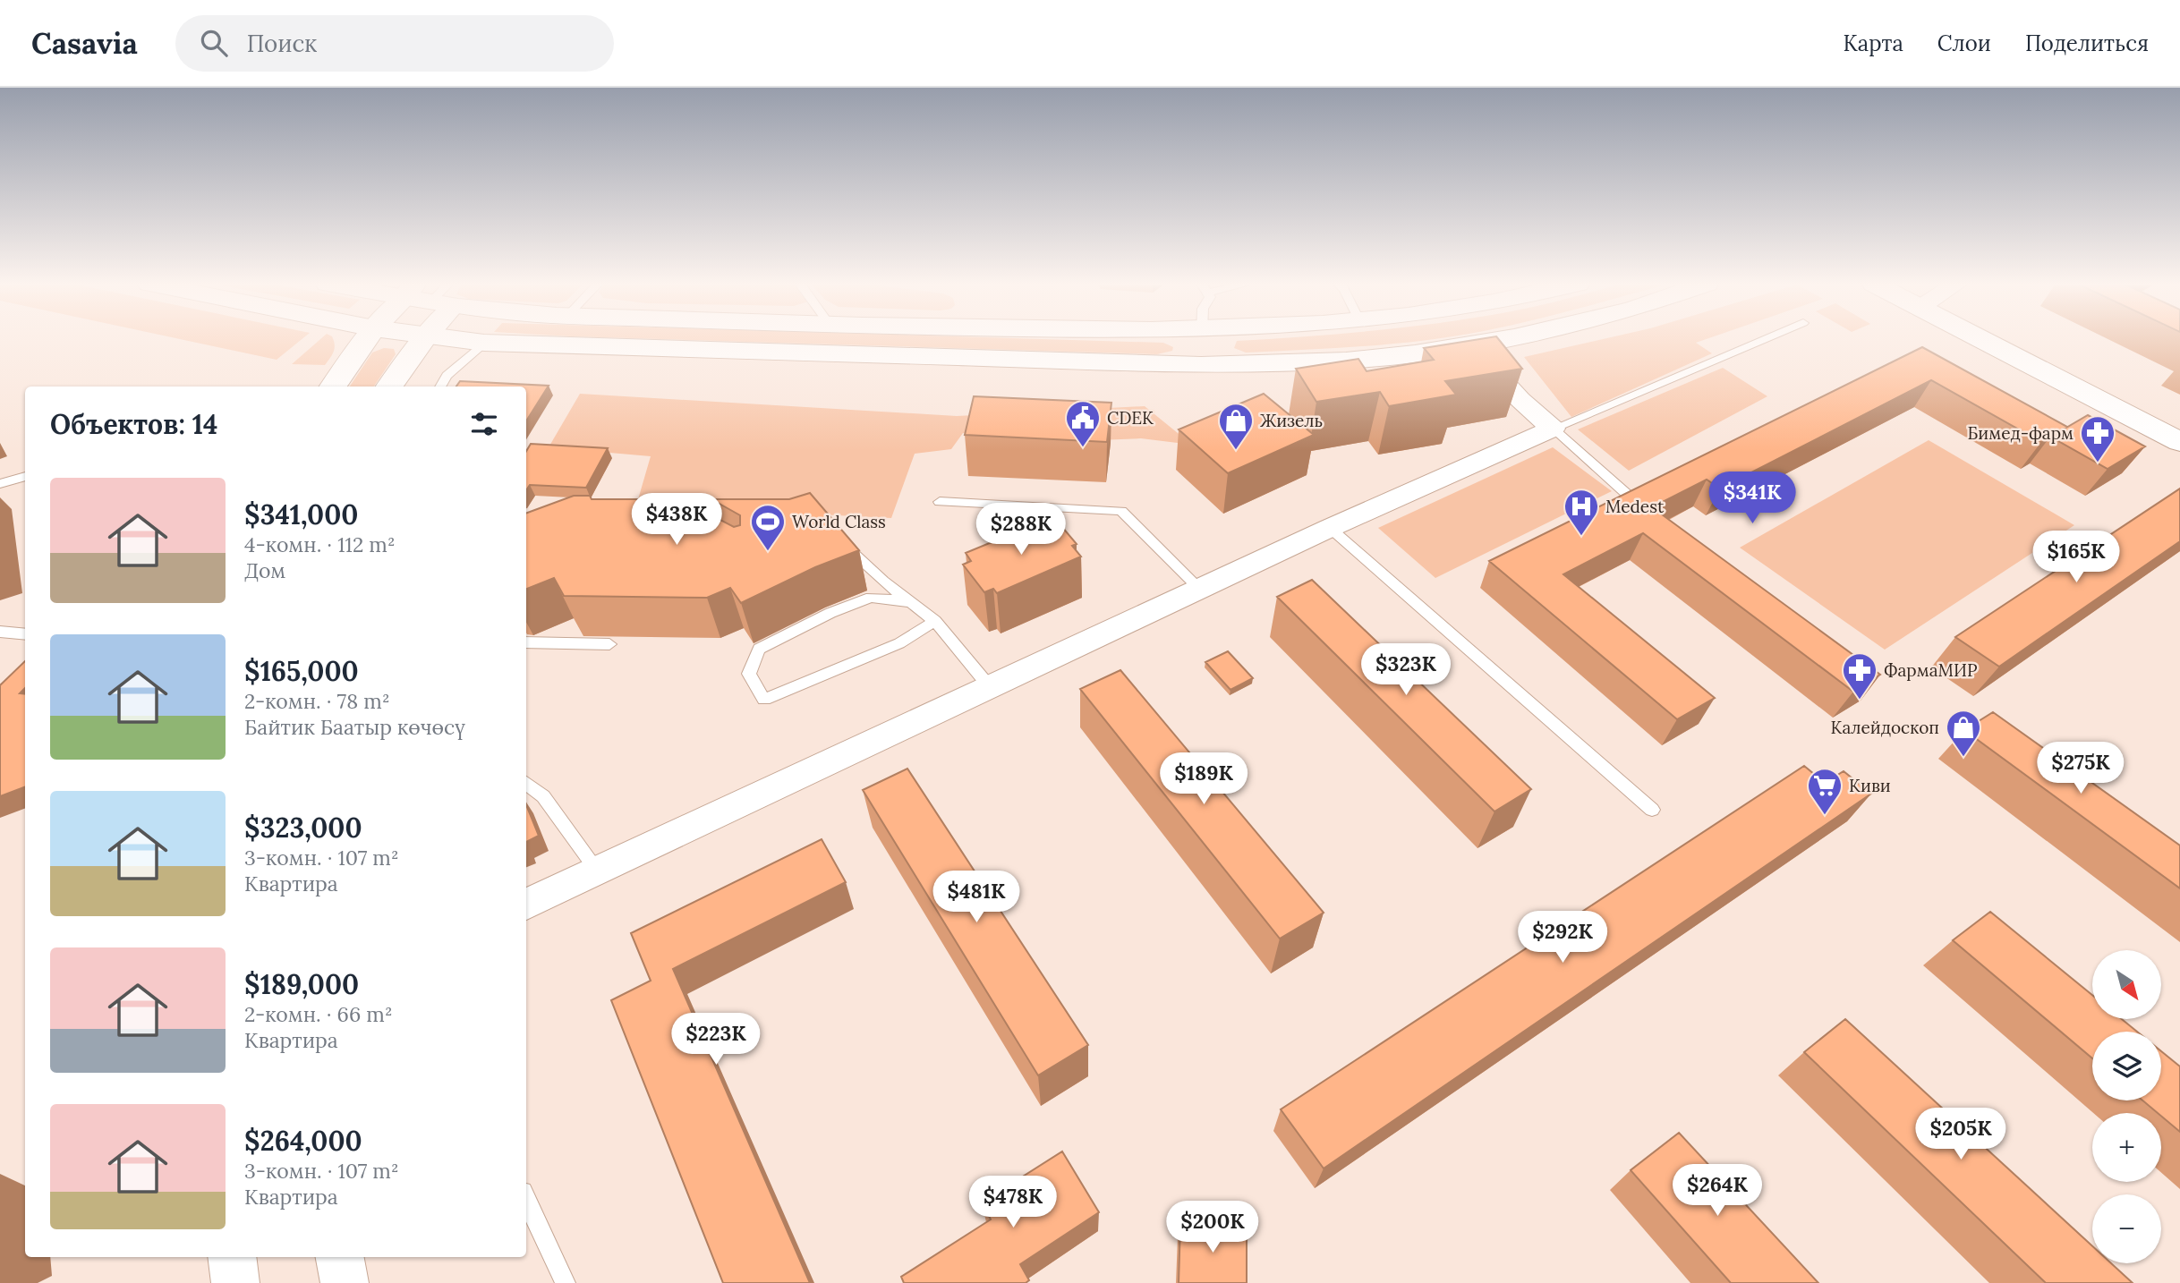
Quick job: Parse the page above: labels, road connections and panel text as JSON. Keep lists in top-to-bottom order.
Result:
{
  "places": {
    "public building": ["CDEK"],
    "shop": ["Жизель", "Калейдоскоп"],
    "pharmacy": ["Бимед-фарм", "ФармаМИР"],
    "hospital": ["Medest"],
    "sports": ["World Class"],
    "supermarket": ["Киви"]
  },
  "north": "bottom right",
  "page": {
    "header": "Casavia",
    "search": "Поиск",
    "nav": ["Карта", "Слои", "Поделиться"],
    "heading": "Объектов: 14",
    "list": [
      {
        "name": "$341,000",
        "note": "4-комн. · 112 m² · Дом"
      },
      {
        "name": "$165,000",
        "note": "2-комн. · 78 m² · Байтик Баатыр көчөсү"
      },
      {
        "name": "$323,000",
        "note": "3-комн. · 107 m² · Квартира"
      },
      {
        "name": "$189,000",
        "note": "2-комн. · 66 m² · Квартира"
      },
      {
        "name": "$264,000",
        "note": "3-комн. · 107 m² · Квартира"
      }
    ],
    "price": [
      "$341K",
      "$438K",
      "$288K",
      "$165K",
      "$323K",
      "$275K",
      "$189K",
      "$481K",
      "$292K",
      "$223K",
      "$205K",
      "$264K",
      "$478K",
      "$200K"
    ],
    "map_buttons": ["+", "−"]
  }
}
